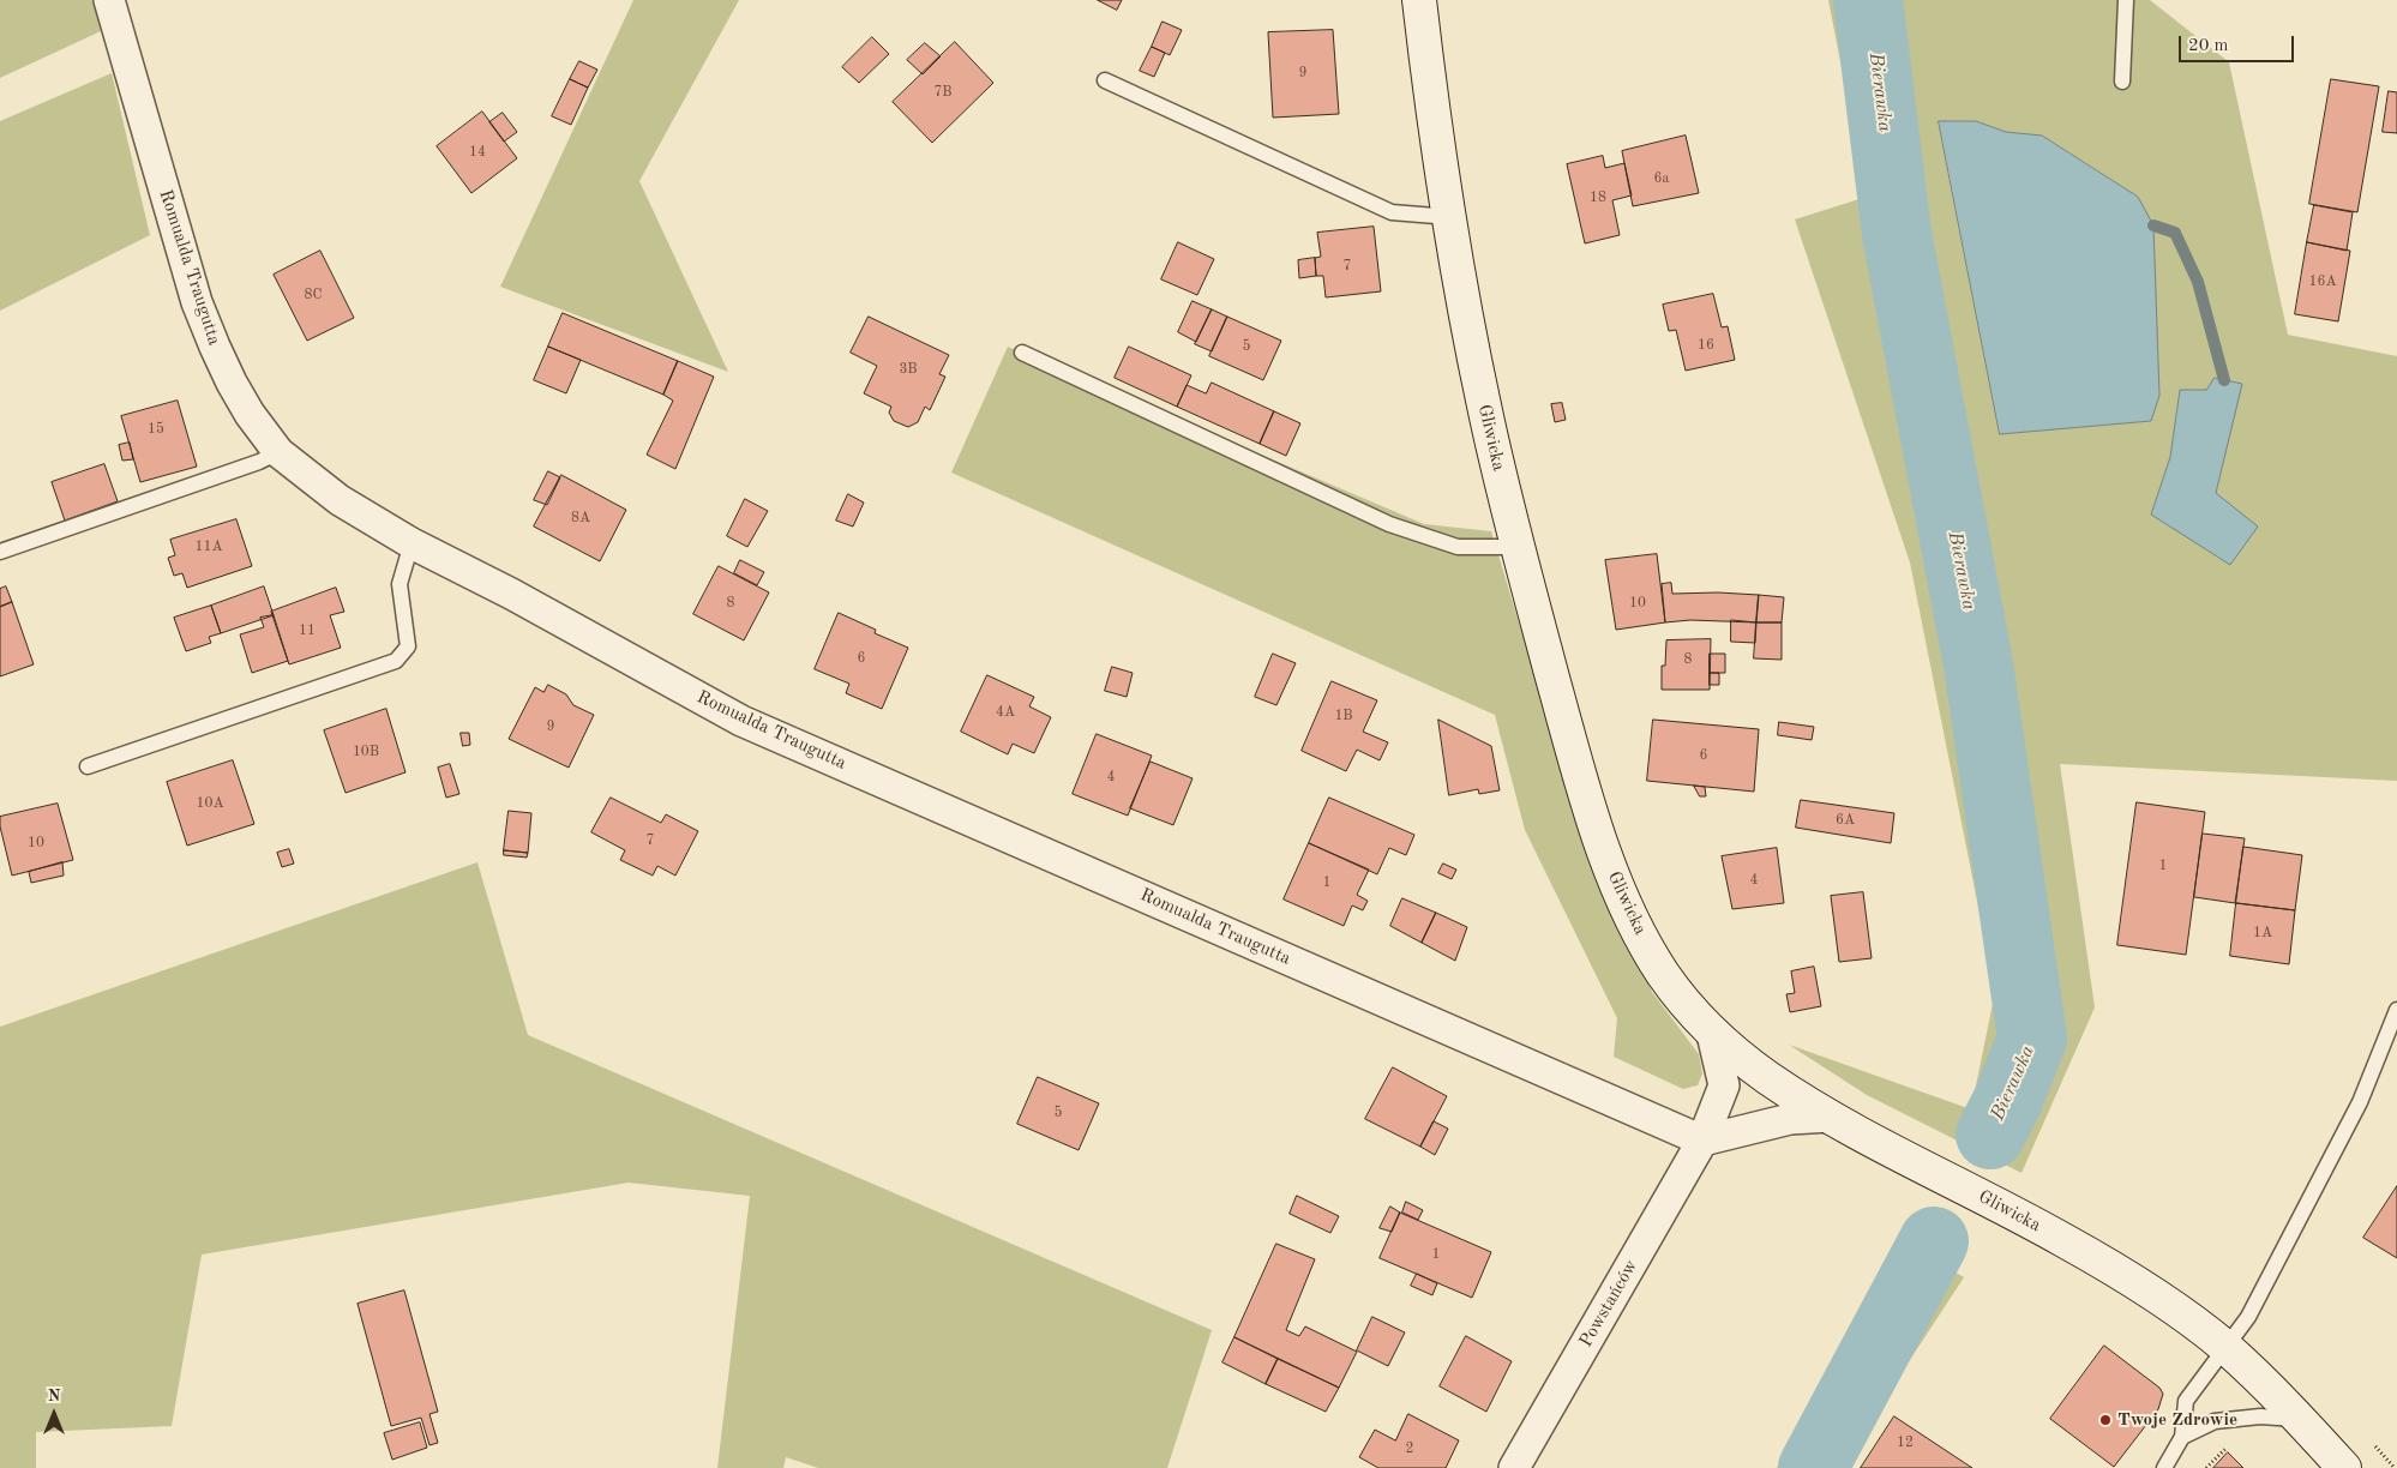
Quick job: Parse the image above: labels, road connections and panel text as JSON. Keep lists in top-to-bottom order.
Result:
{
  "streets": {
    "main road": ["Gliwicka"],
    "street": ["Romualda Traugutta", "Powstańców"]
  },
  "crossings": [
    ["Romualda Traugutta", "Powstańców"],
    ["Gliwicka", "Powstańców"]
  ],
  "water": ["Bierawka"],
  "places": ["Twoje Zdrowie"],
  "house_numbers": [
    "9",
    "7B",
    "14",
    "6a",
    "18",
    "7",
    "16A",
    "8C",
    "16",
    "5",
    "3B",
    "15",
    "8A",
    "11A",
    "8",
    "10",
    "11",
    "6",
    "8",
    "4A",
    "1B",
    "9",
    "10B",
    "6",
    "4",
    "10A",
    "6A",
    "7",
    "10",
    "1",
    "4",
    "1",
    "1A",
    "5",
    "1",
    "12",
    "2"
  ],
  "scale_bar": "20 m",
  "north": "top"
}
